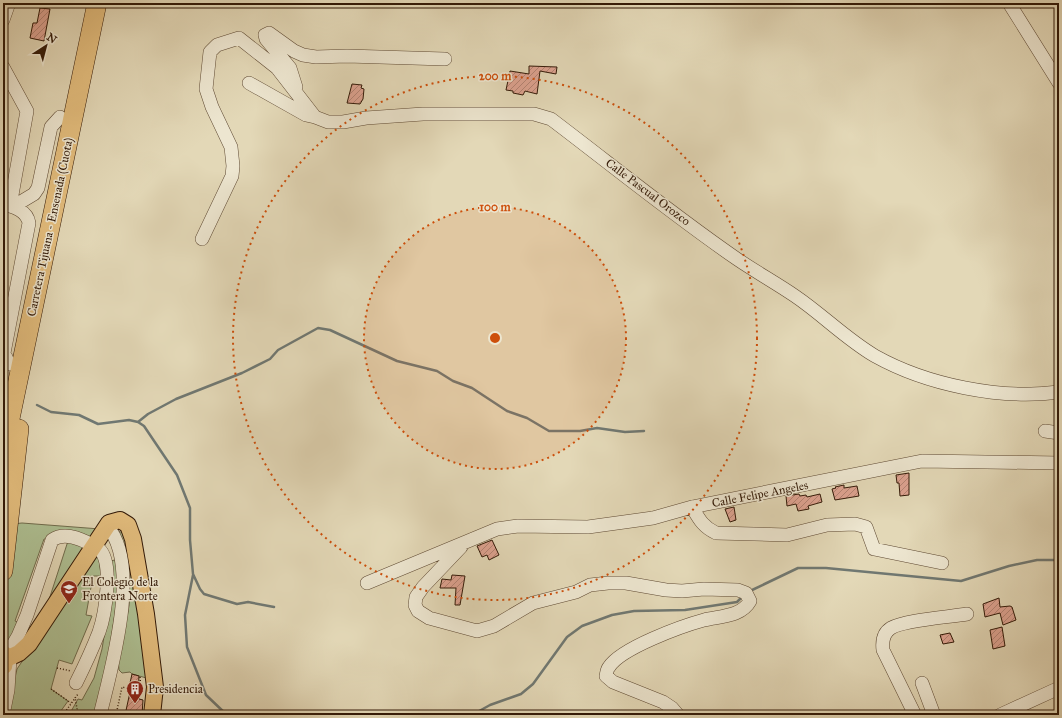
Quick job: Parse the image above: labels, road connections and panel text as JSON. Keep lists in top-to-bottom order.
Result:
{
  "streets": {
    "highway": ["Carretera Tijuana - Ensenada (Cuota)"],
    "street": ["Calle Pascual Orozco", "Calle Felipe Angeles"]
  },
  "places": {
    "school or university": ["El Colegio de la Frontera Norte"],
    "building": ["Presidencia"]
  },
  "north": "top right",
  "rings": ["200 m", "100 m"]
}
